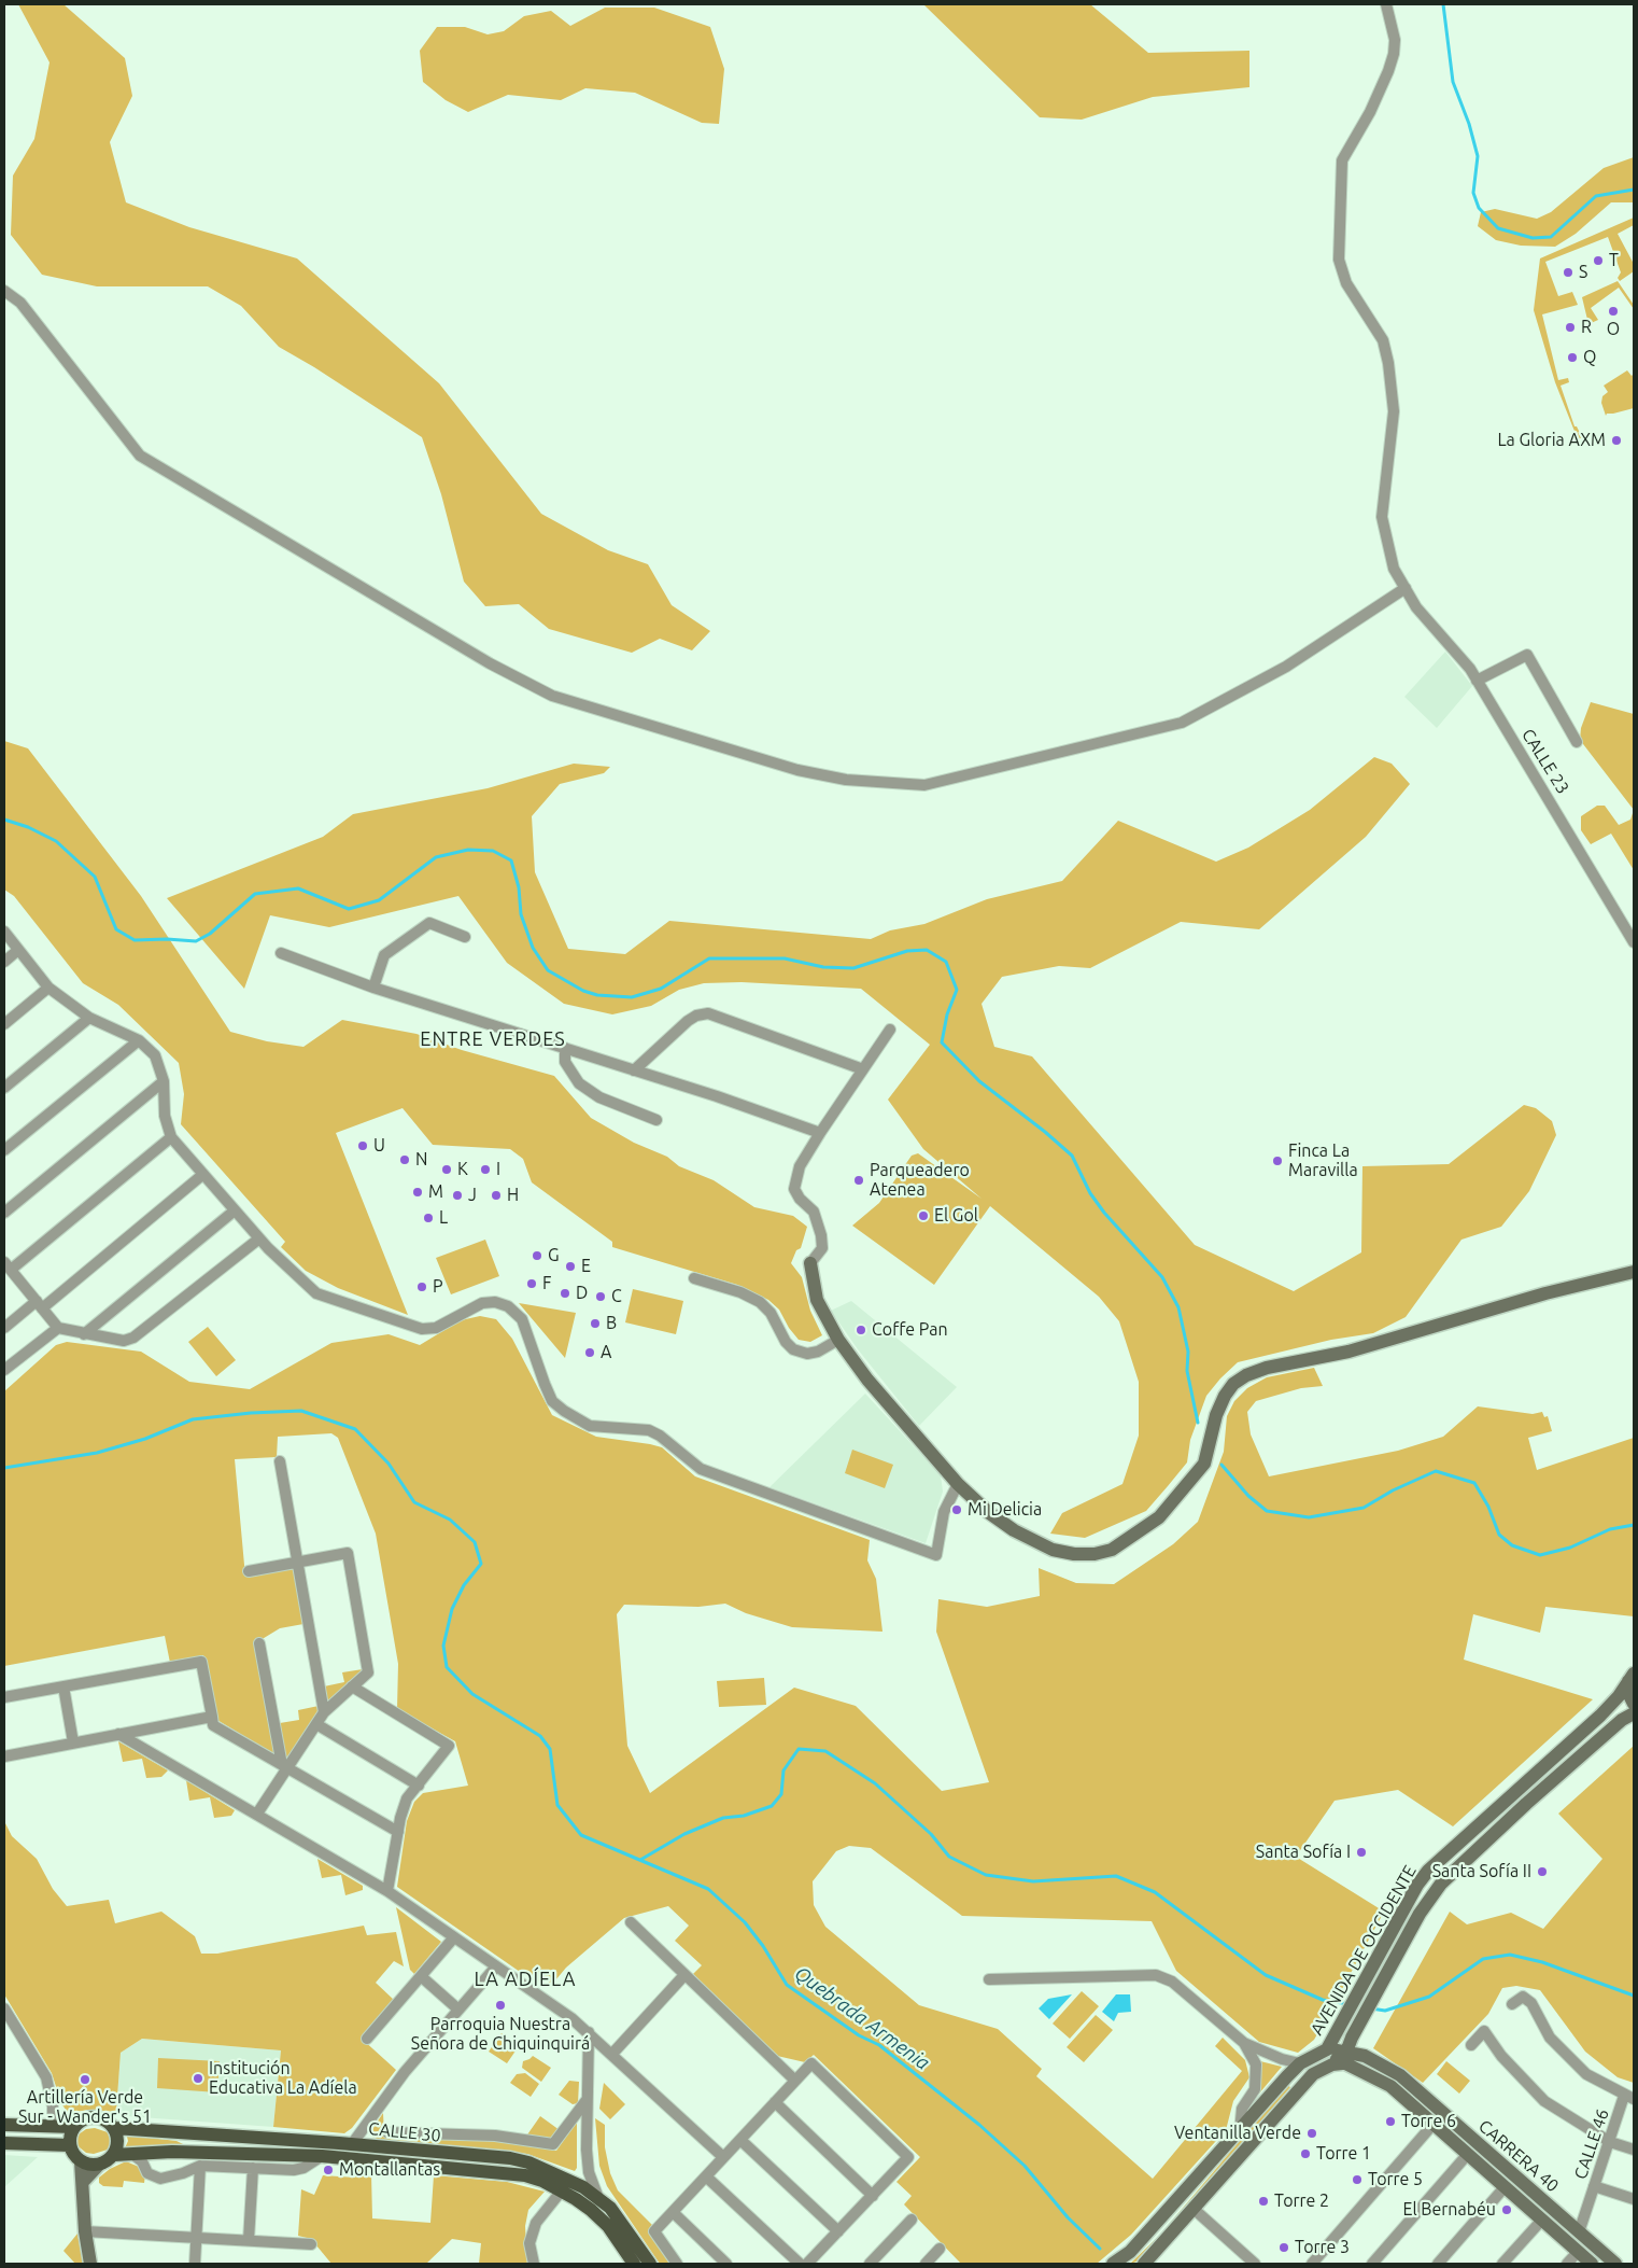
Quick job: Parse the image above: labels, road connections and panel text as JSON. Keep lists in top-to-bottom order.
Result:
{
  "streets": {
    "main road": ["CALLE 30"],
    "street": [
      "CALLE 23",
      "AVENIDA DE OCCIDENTE",
      "CALLE 46",
      "CARRERA 40"
    ]
  },
  "crossings": [
    ["AVENIDA DE OCCIDENTE", "CARRERA 40"],
    ["CALLE 46", "CARRERA 40"]
  ],
  "districts": ["ENTRE VERDES", "LA ADÍELA"],
  "water": ["Quebrada Armenia"],
  "places": [
    "T",
    "S",
    "O",
    "R",
    "Q",
    "La Gloria AXM",
    "U",
    "N",
    "Finca La Maravilla",
    "K",
    "I",
    "Parqueadero Atenea",
    "M",
    "J",
    "H",
    "El Gol",
    "L",
    "G",
    "E",
    "F",
    "P",
    "D",
    "C",
    "B",
    "Coffe Pan",
    "A",
    "Mi Delicia",
    "Santa Sofía I",
    "Santa Sofía II",
    "Parroquia Nuestra Señora de Chiquinquirá",
    "Institución Educativa La Adíela",
    "Artillería Verde Sur - Wander's 51",
    "Torre 6",
    "Ventanilla Verde",
    "Torre 1",
    "Montallantas",
    "Torre 5",
    "Torre 2",
    "El Bernabéu",
    "Torre 3"
  ]
}
